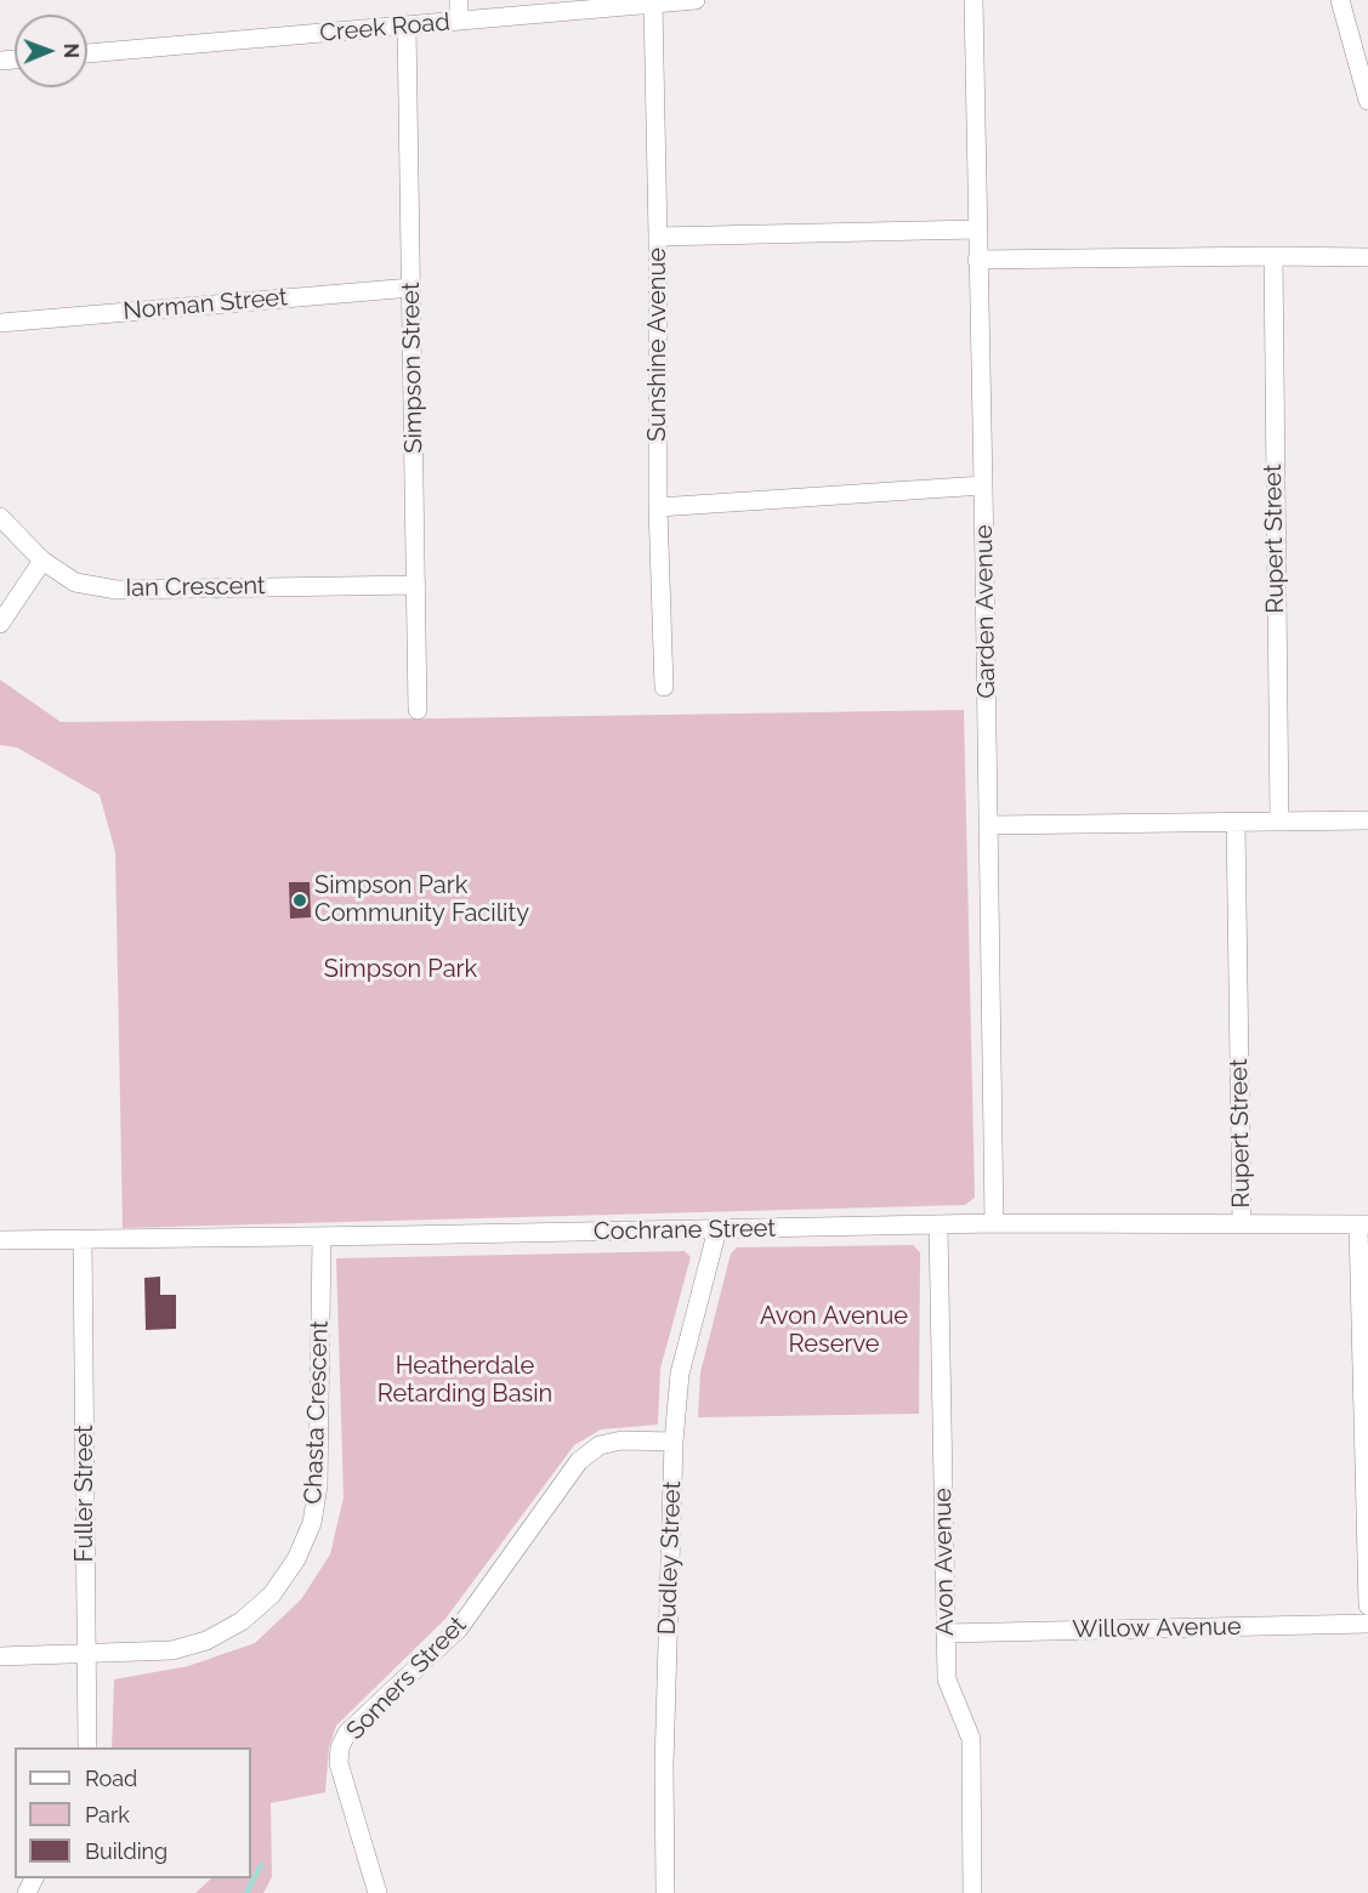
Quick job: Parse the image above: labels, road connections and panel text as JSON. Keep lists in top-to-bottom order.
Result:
{
  "streets": {
    "street": [
      "Creek Road",
      "Norman Street",
      "Sunshine Avenue",
      "Simpson Street",
      "Rupert Street",
      "Ian Crescent",
      "Garden Avenue",
      "Cochrane Street",
      "Chasta Crescent",
      "Fuller Street",
      "Dudley Street",
      "Avon Avenue",
      "Willow Avenue",
      "Somers Street"
    ]
  },
  "crossings": [
    ["Creek Road", "Sunshine Avenue"],
    ["Creek Road", "Simpson Street"],
    ["Norman Street", "Simpson Street"],
    ["Simpson Street", "Ian Crescent"],
    ["Rupert Street", "Cochrane Street"],
    ["Garden Avenue", "Cochrane Street"],
    ["Cochrane Street", "Chasta Crescent"],
    ["Cochrane Street", "Fuller Street"],
    ["Cochrane Street", "Dudley Street"],
    ["Cochrane Street", "Avon Avenue"],
    ["Chasta Crescent", "Fuller Street"],
    ["Dudley Street", "Somers Street"],
    ["Avon Avenue", "Willow Avenue"]
  ],
  "parks": ["Simpson Park", "Avon Avenue Reserve", "Heatherdale Retarding Basin"],
  "places": ["Simpson Park Community Facility"],
  "legend": ["Road", "Park", "Building"],
  "north": "right"
}
